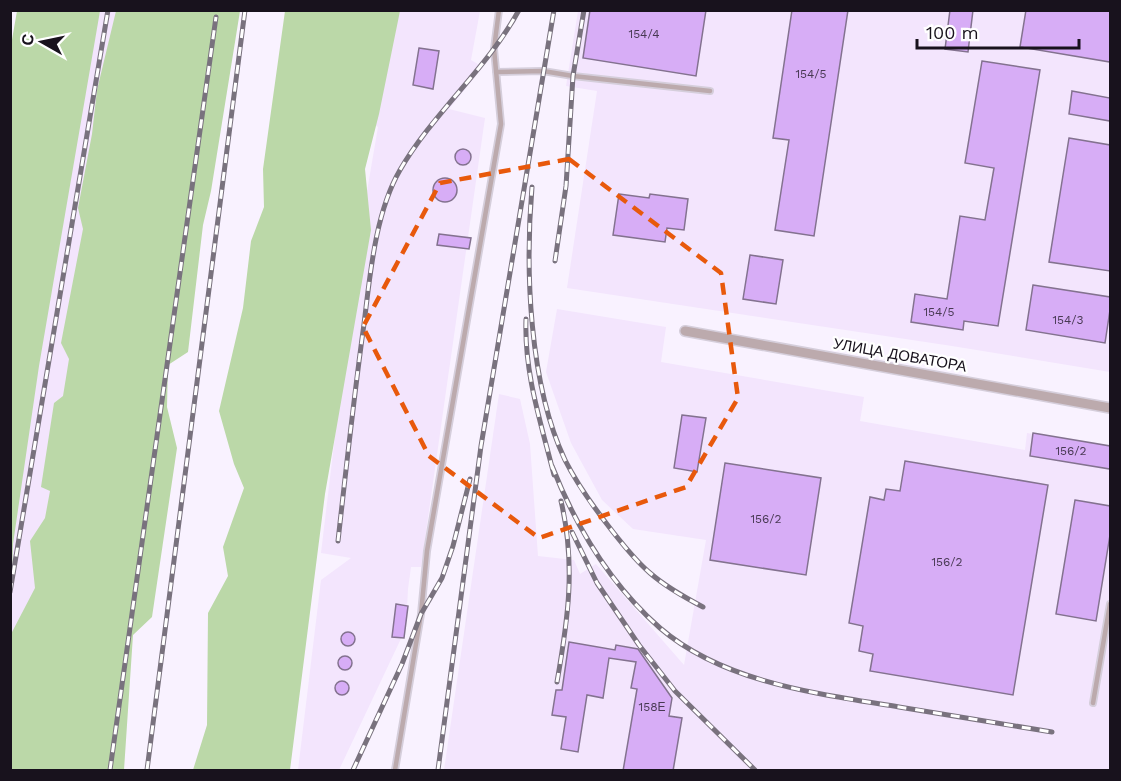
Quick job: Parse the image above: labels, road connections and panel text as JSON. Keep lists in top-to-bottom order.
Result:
{
  "streets": {
    "street": ["УЛИЦА ДОВАТОРА"]
  },
  "house_numbers": [
    "154/4",
    "154/5",
    "154/5",
    "154/3",
    "156/2",
    "156/2",
    "156/2",
    "158Е"
  ],
  "scale_bar": "100 m",
  "north": "left"
}
